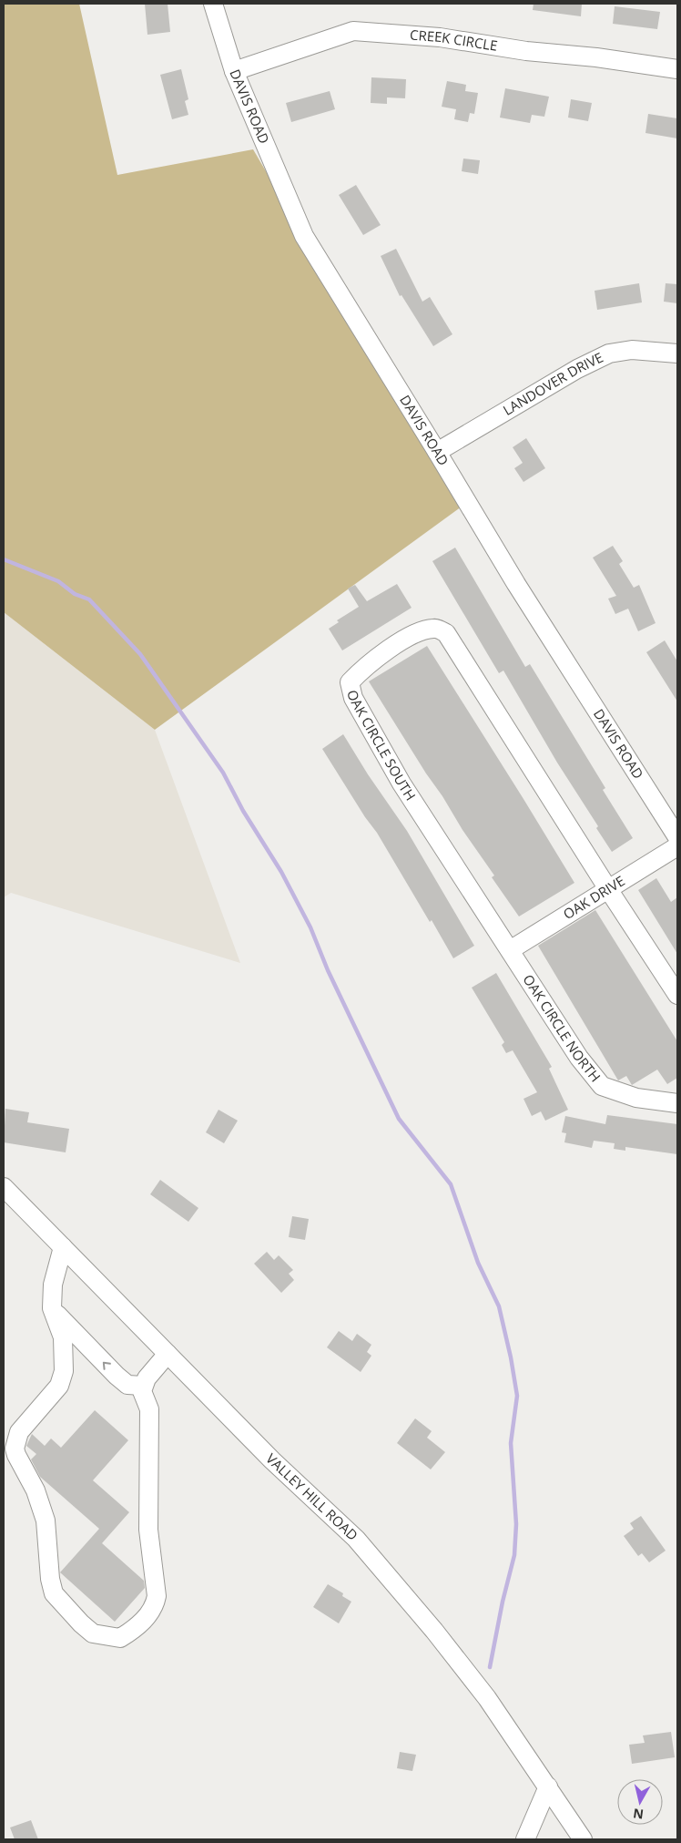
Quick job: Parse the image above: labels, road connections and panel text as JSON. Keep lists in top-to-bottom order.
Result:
{
  "streets": {
    "street": [
      "CREEK CIRCLE",
      "DAVIS ROAD",
      "LANDOVER DRIVE",
      "OAK CIRCLE SOUTH",
      "OAK DRIVE",
      "OAK CIRCLE NORTH",
      "VALLEY HILL ROAD"
    ]
  },
  "crossings": [
    ["CREEK CIRCLE", "DAVIS ROAD"],
    ["DAVIS ROAD", "LANDOVER DRIVE"],
    ["OAK CIRCLE SOUTH", "OAK DRIVE"],
    ["OAK CIRCLE SOUTH", "OAK CIRCLE NORTH"],
    ["OAK DRIVE", "OAK CIRCLE NORTH"]
  ],
  "north": "bottom"
}
